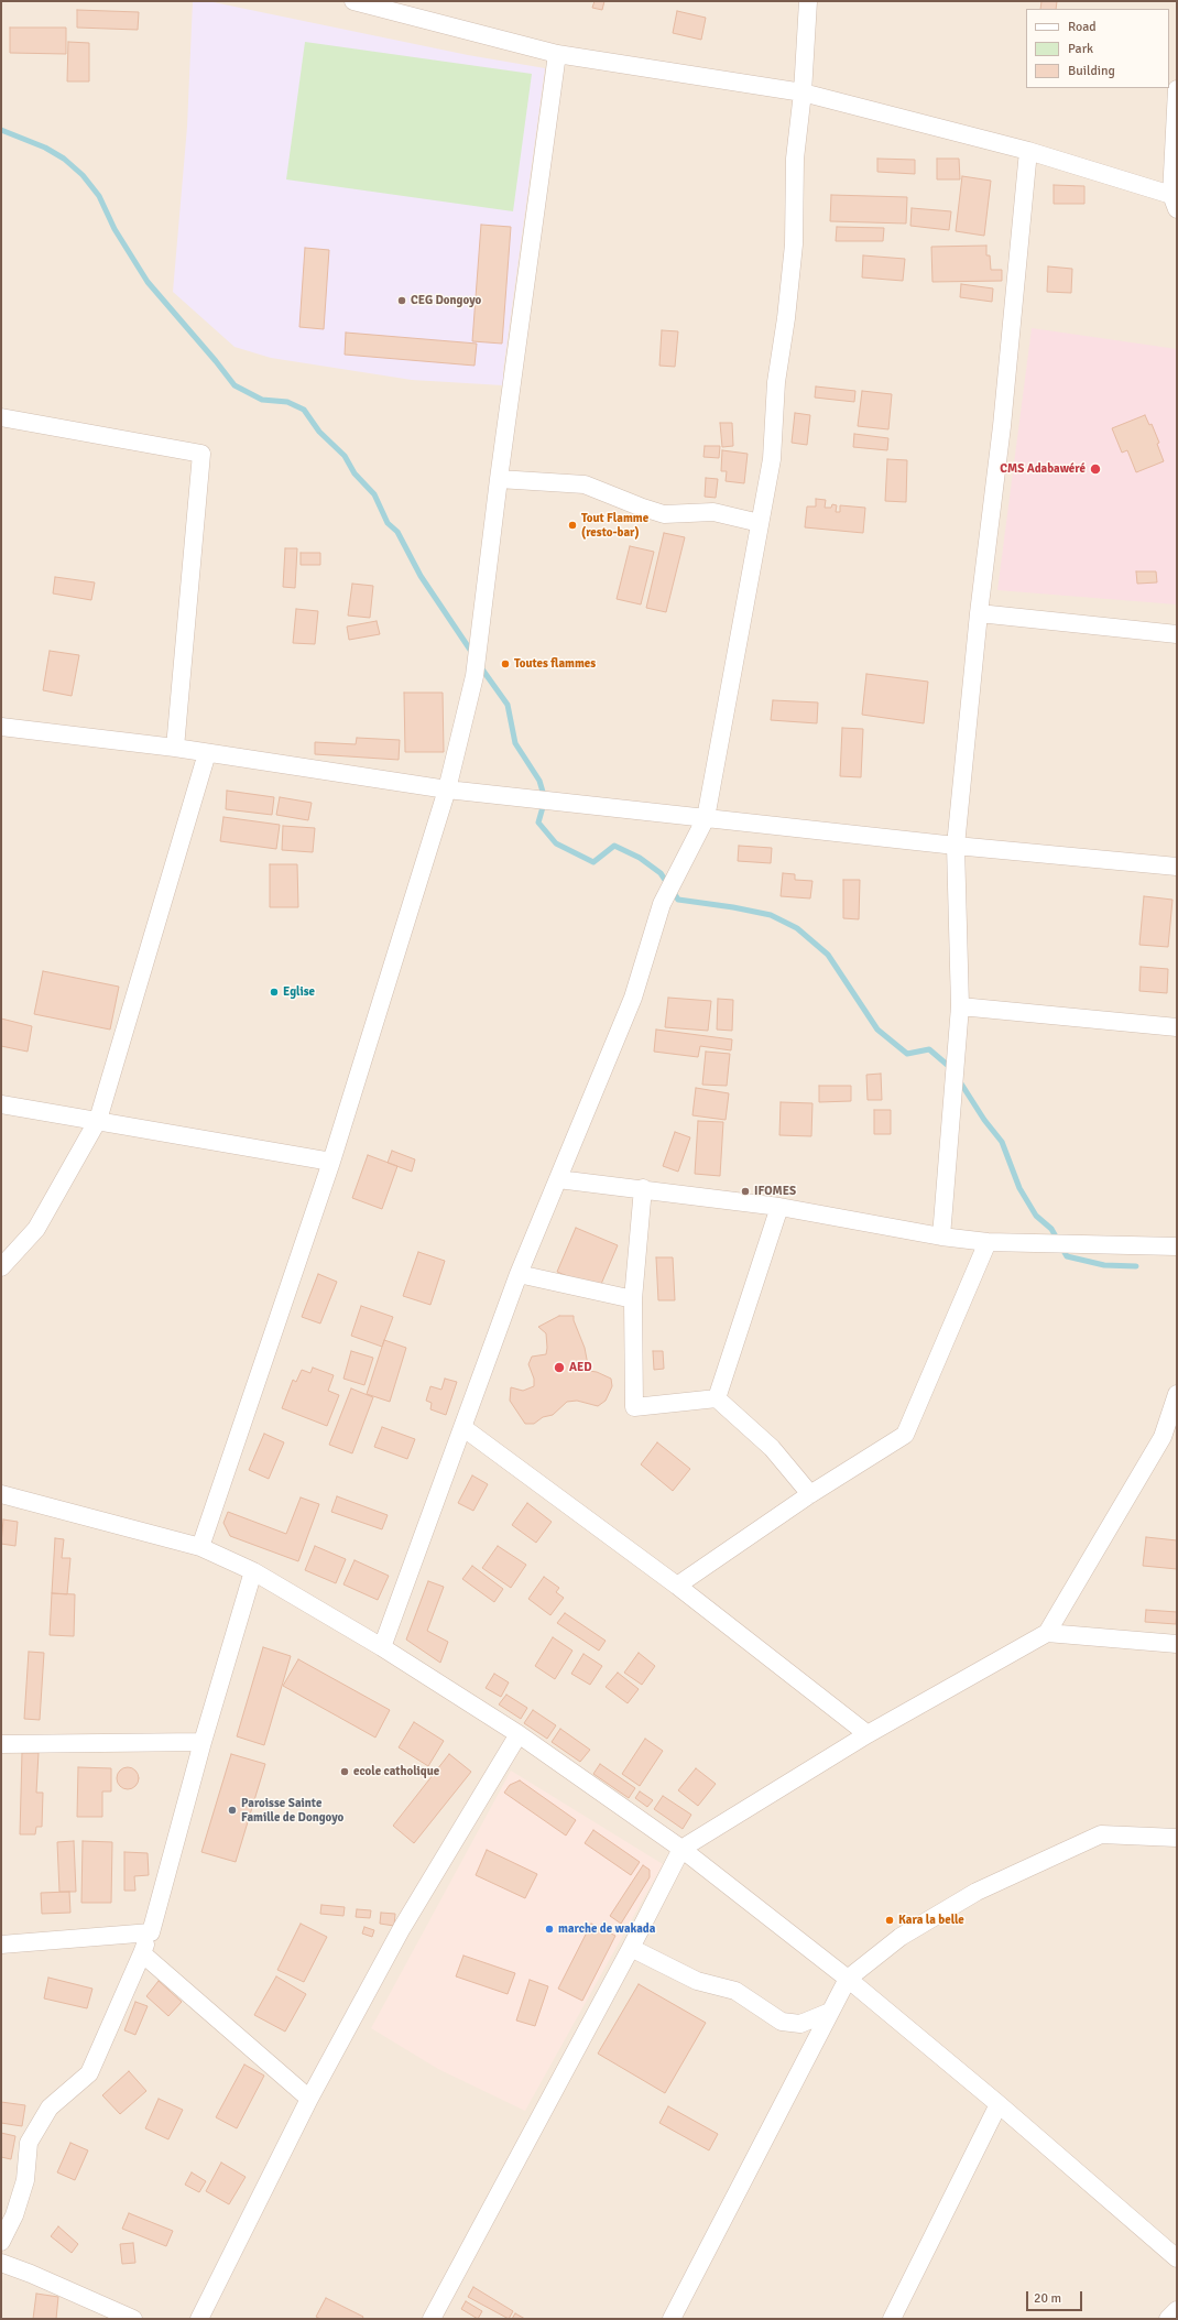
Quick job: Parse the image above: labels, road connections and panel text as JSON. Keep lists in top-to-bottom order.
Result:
{
  "places": [
    "CEG Dongoyo",
    "CMS Adabawéré",
    "Tout Flamme (resto-bar)",
    "Toutes flammes",
    "Eglise",
    "IFOMES",
    "AED",
    "ecole catholique",
    "Paroisse Sainte Famille de Dongoyo",
    "Kara la belle",
    "marche de wakada"
  ],
  "legend": ["Road", "Park", "Building"],
  "scale_bar": "20 m"
}
